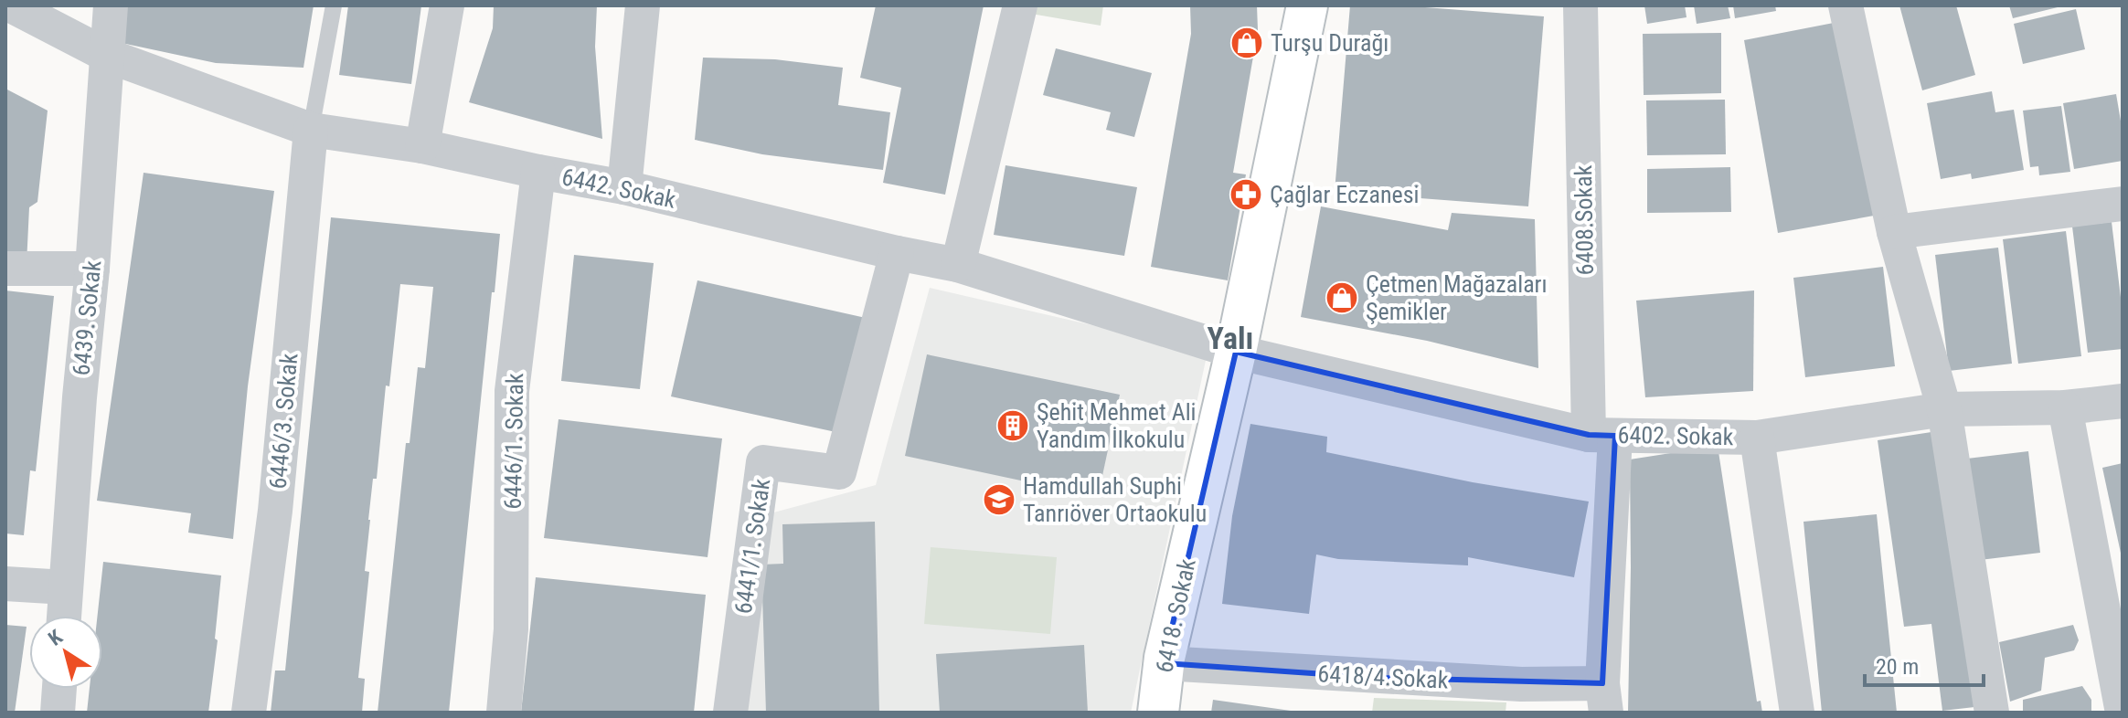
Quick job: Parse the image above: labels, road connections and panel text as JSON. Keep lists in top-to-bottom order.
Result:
{
  "streets": {
    "street": [
      "6442. Sokak",
      "6408.Sokak",
      "6439. Sokak",
      "6446/3. Sokak",
      "6402. Sokak",
      "6446/1. Sokak",
      "6441/1. Sokak",
      "6418. Sokak",
      "6418/4.Sokak"
    ]
  },
  "crossings": [
    ["6442. Sokak", "6439. Sokak"],
    ["6442. Sokak", "6446/3. Sokak"],
    ["6442. Sokak", "6402. Sokak"],
    ["6442. Sokak", "6446/1. Sokak"],
    ["6442. Sokak", "6441/1. Sokak"],
    ["6442. Sokak", "6418. Sokak"],
    ["6408.Sokak", "6402. Sokak"],
    ["6408.Sokak", "6418/4.Sokak"],
    ["6402. Sokak", "6418. Sokak"],
    ["6418. Sokak", "6418/4.Sokak"]
  ],
  "districts": ["Yalı"],
  "places": {
    "shop": ["Turşu Durağı", "Çetmen Mağazaları Şemikler"],
    "pharmacy": ["Çağlar Eczanesi"],
    "building": ["Şehit Mehmet Ali Yandım İlkokulu"],
    "school or university": ["Hamdullah Suphi Tanrıöver Ortaokulu"]
  },
  "scale_bar": "20 m",
  "north": "top left"
}
